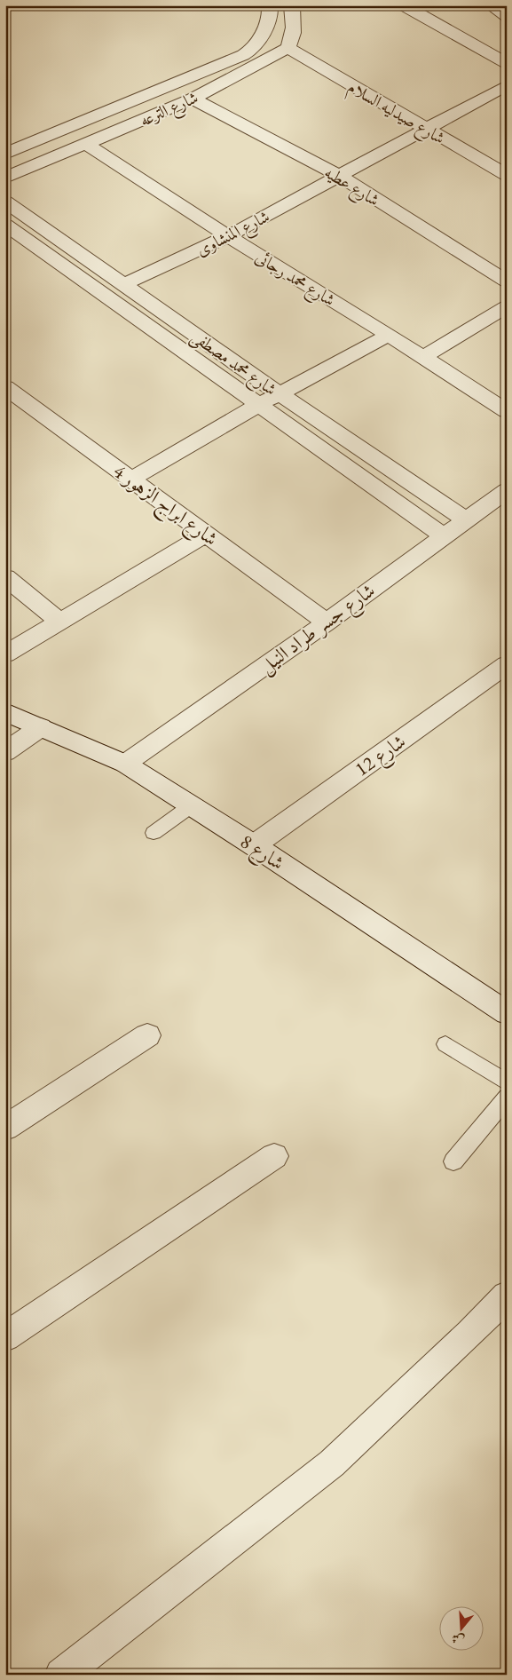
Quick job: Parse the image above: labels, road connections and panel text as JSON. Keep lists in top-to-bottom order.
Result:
{
  "streets": {
    "street": [
      "شارع الترعه",
      "شارع صيدليه السلام",
      "شارع عطيه",
      "شارع المنشاوى",
      "شارع محمد رجائى",
      "شارع محمد مصطفى",
      "شارع ابراج الزهور 4",
      "شارع جسر طراد النيل",
      "شارع 12",
      "شارع 8"
    ]
  },
  "crossings": [
    ["شارع الترعه", "شارع صيدليه السلام"],
    ["شارع الترعه", "شارع عطيه"],
    ["شارع الترعه", "شارع محمد رجائى"],
    ["شارع صيدليه السلام", "شارع المنشاوى"],
    ["شارع عطيه", "شارع المنشاوى"],
    ["شارع المنشاوى", "شارع محمد رجائى"],
    ["شارع المنشاوى", "شارع محمد مصطفى"],
    ["شارع محمد مصطفى", "شارع جسر طراد النيل"],
    ["شارع ابراج الزهور 4", "شارع جسر طراد النيل"],
    ["شارع جسر طراد النيل", "شارع 8"],
    ["شارع 12", "شارع 8"]
  ],
  "north": "bottom"
}
